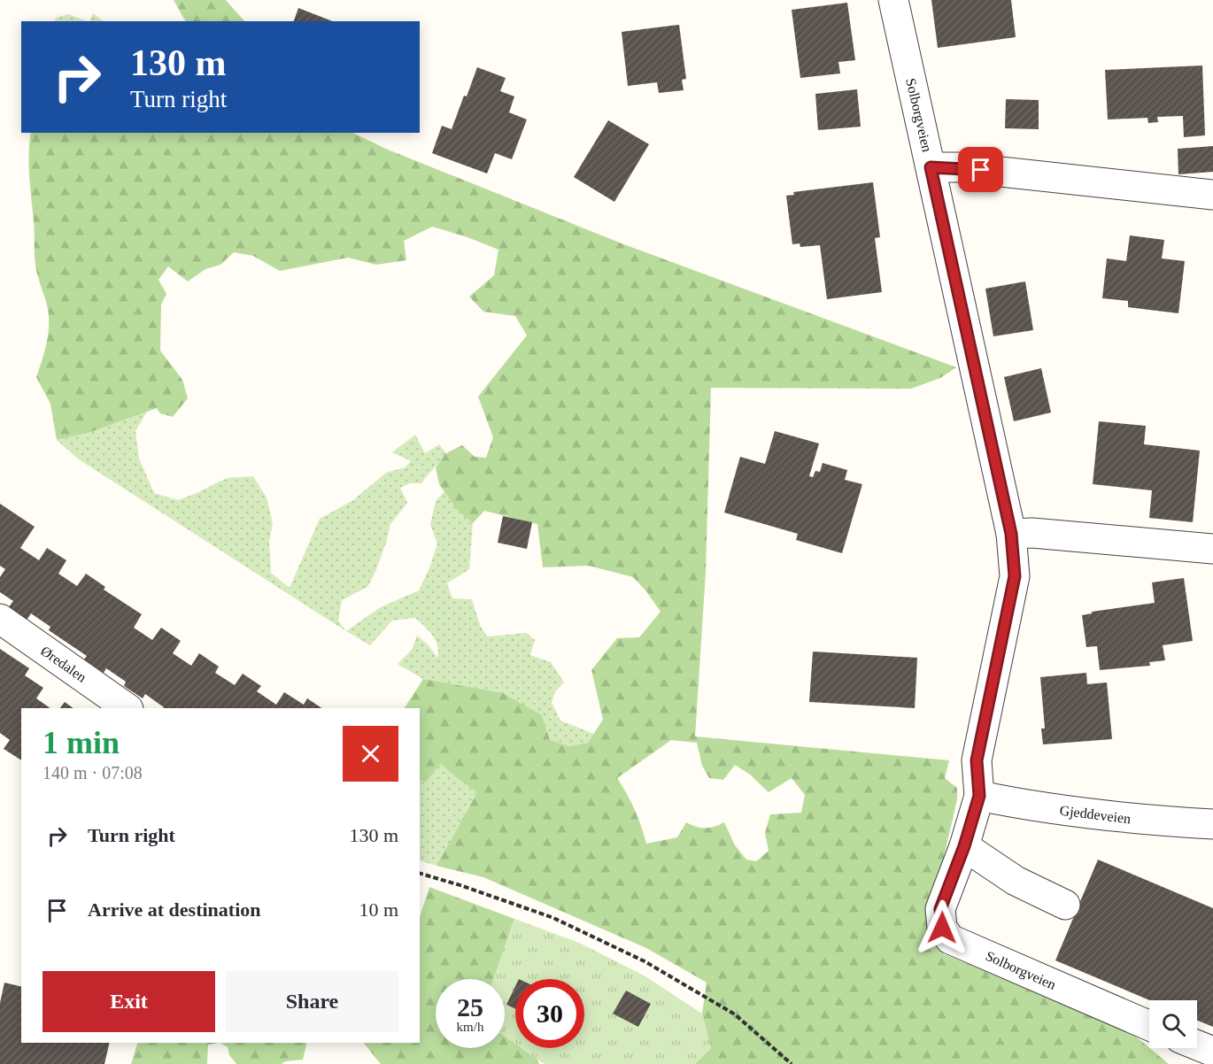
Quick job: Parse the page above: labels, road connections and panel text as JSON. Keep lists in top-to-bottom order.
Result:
{
  "streets": {
    "street": ["Solborgveien", "Øredalen", "Gjeddeveien"]
  },
  "crossings": [
    ["Solborgveien", "Gjeddeveien"]
  ],
  "page": {
    "turn": ["130 m", "Turn right"],
    "heading": ["1 min", "140 m · 07:08"],
    "list": [
      {
        "name": "Turn right",
        "value": "130 m"
      },
      {
        "name": "Arrive at destination",
        "value": "10 m"
      }
    ],
    "buttons": ["Exit", "Share"],
    "speed": "25 km/h",
    "limit": "30"
  }
}
